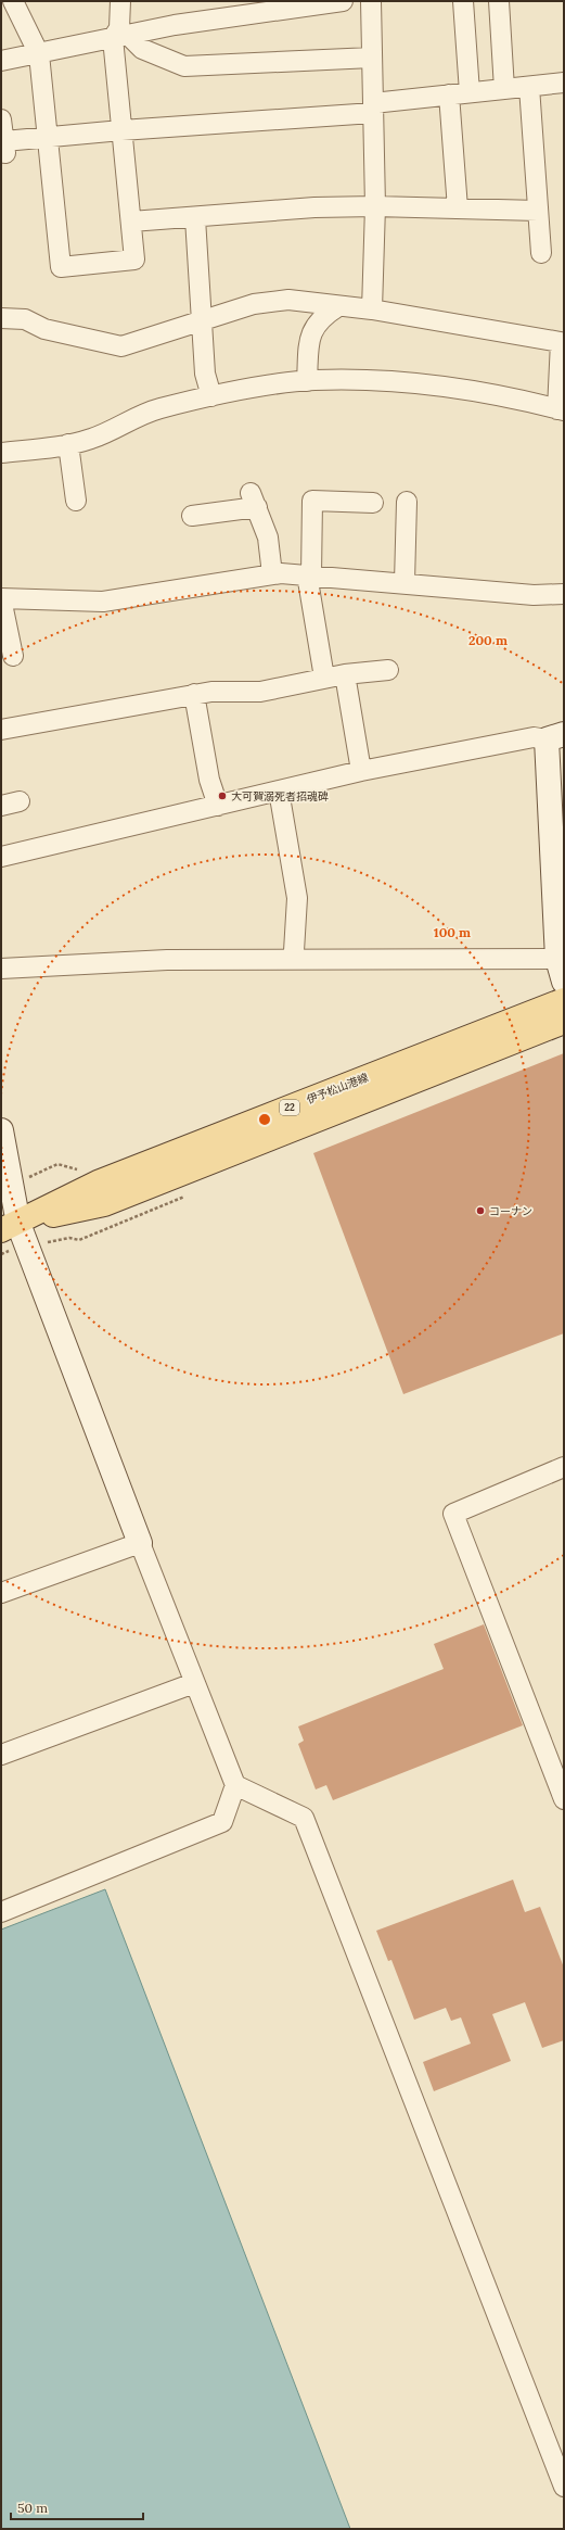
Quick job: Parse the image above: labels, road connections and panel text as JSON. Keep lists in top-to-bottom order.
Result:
{
  "streets": {
    "main road": ["伊予松山港線", "22"]
  },
  "places": ["大可賀溺死者招魂碑", "コーナン"],
  "scale_bar": "50 m",
  "rings": ["200 m", "100 m"]
}
